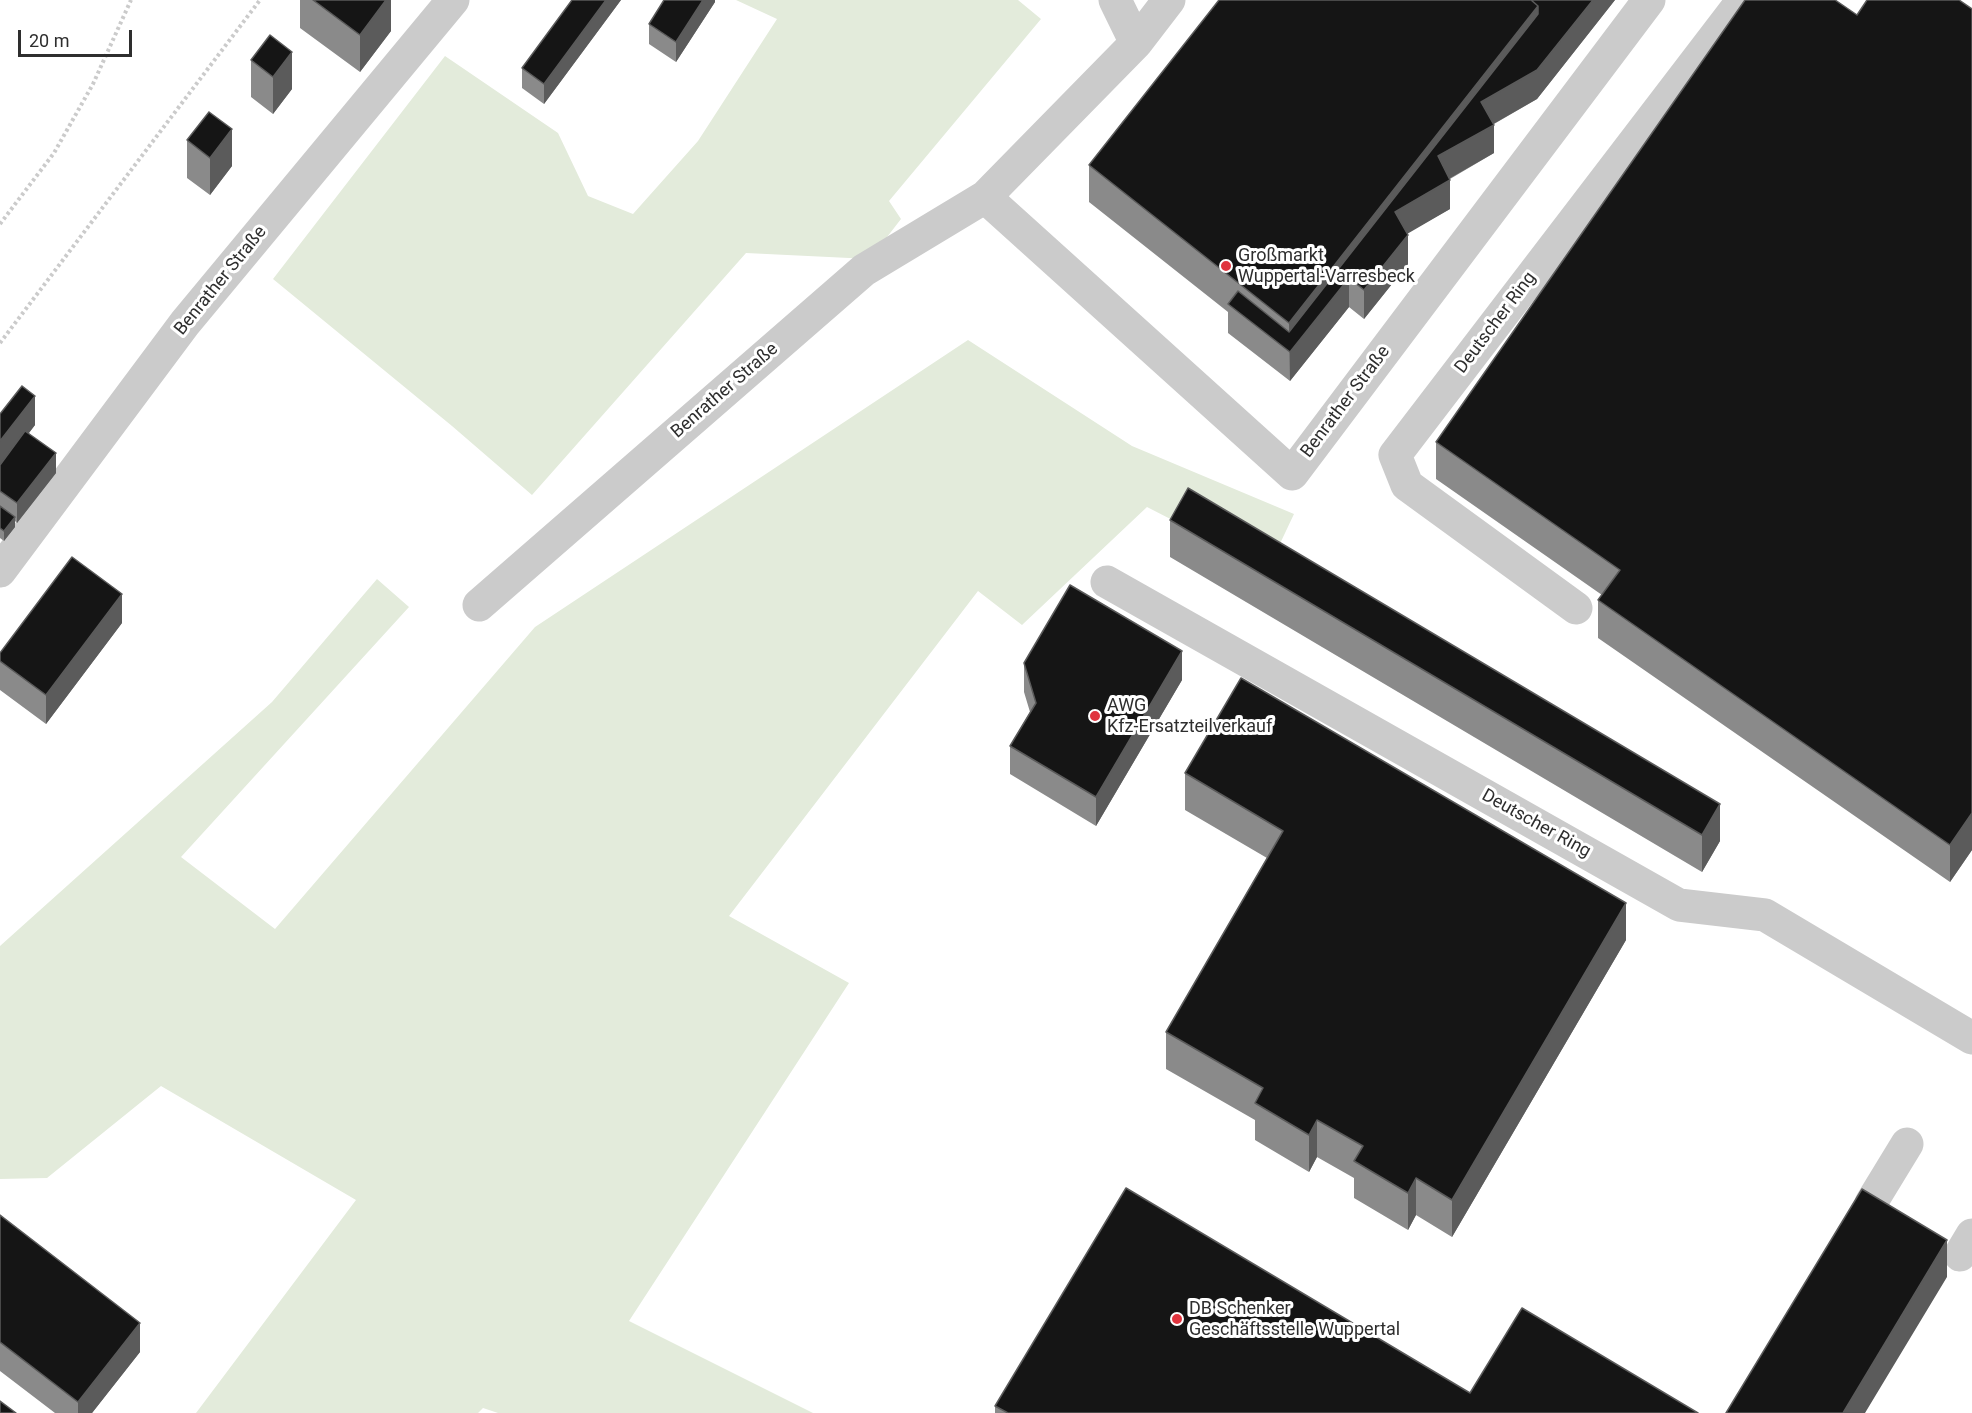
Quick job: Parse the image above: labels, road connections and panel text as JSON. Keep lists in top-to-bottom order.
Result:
{
  "streets": {
    "street": ["Benrather Straße", "Deutscher Ring"]
  },
  "places": ["Großmarkt Wuppertal-Varresbeck", "AWG Kfz-Ersatzteilverkauf", "DB Schenker Geschäftsstelle Wuppertal"],
  "scale_bar": "20 m"
}
